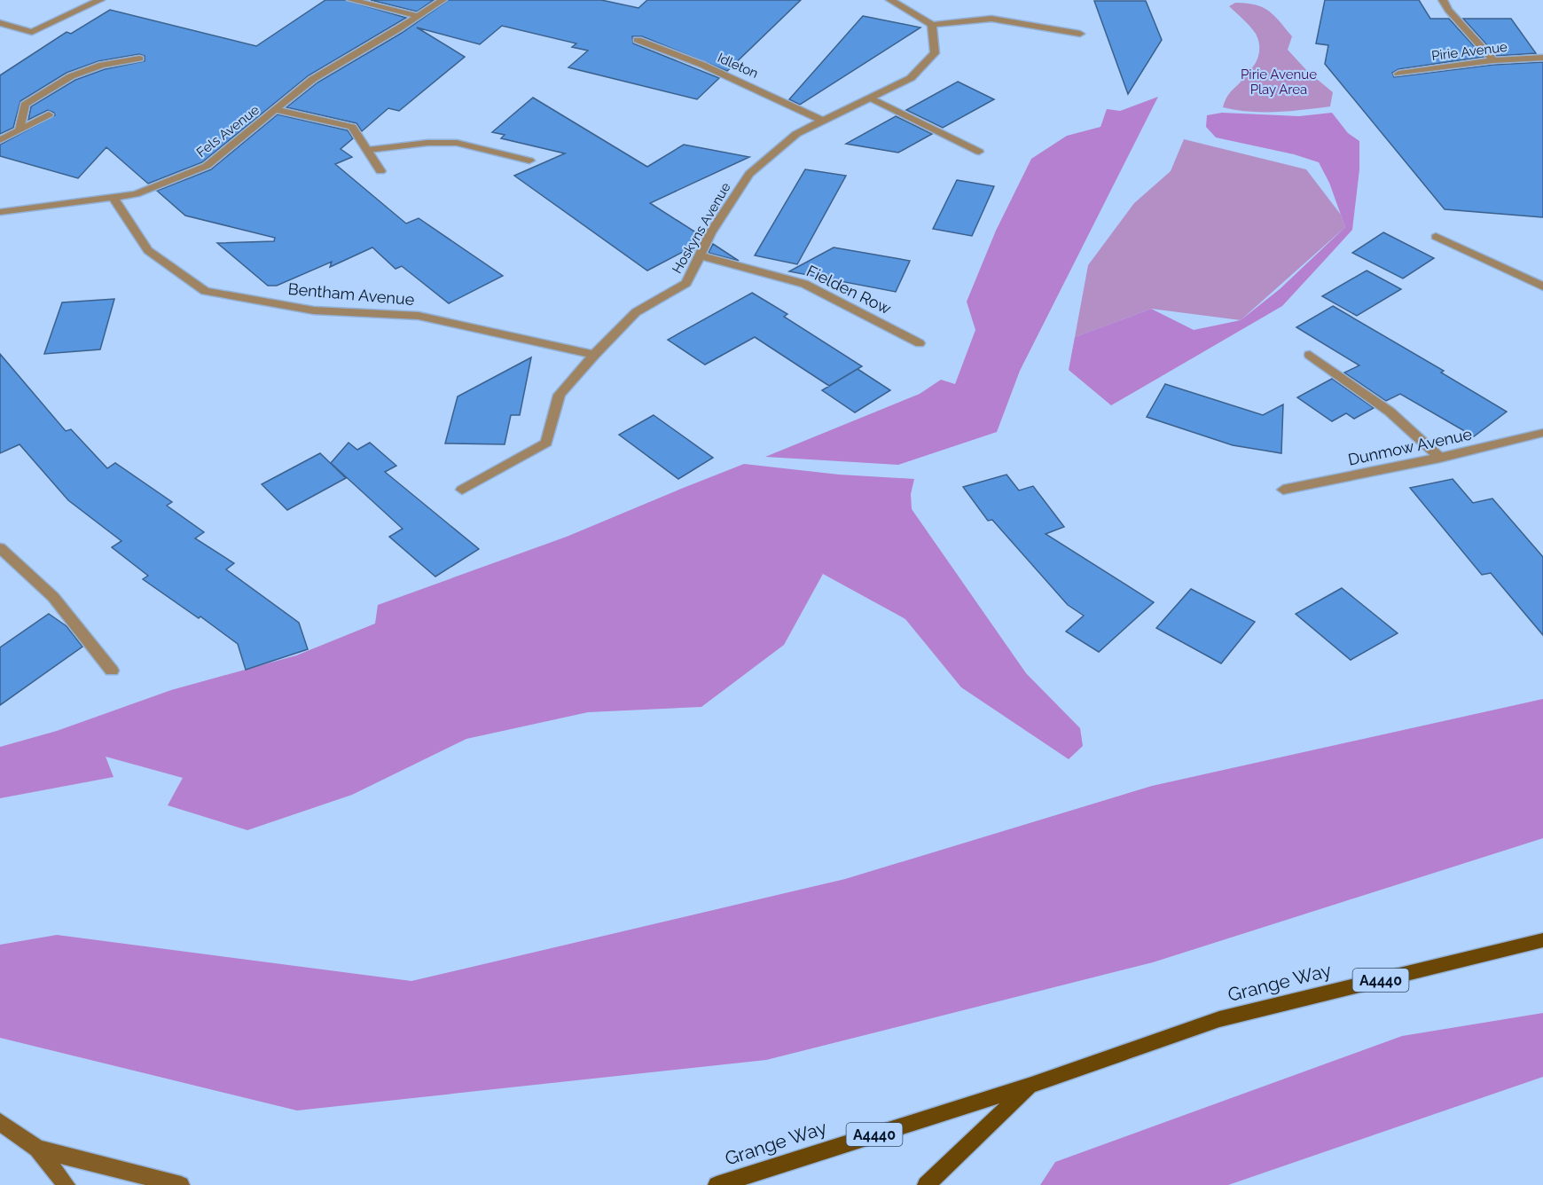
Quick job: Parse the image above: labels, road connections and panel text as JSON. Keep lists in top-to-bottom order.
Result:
{
  "streets": {
    "main road": ["A4440", "Grange Way"],
    "street": [
      "Pirie Avenue",
      "Idleton",
      "Fels Avenue",
      "Hoskyns Avenue",
      "Fielden Row",
      "Bentham Avenue",
      "Dunmow Avenue"
    ]
  },
  "crossings": [
    ["Idleton", "Hoskyns Avenue"],
    ["Fels Avenue", "Bentham Avenue"],
    ["Hoskyns Avenue", "Fielden Row"],
    ["Hoskyns Avenue", "Bentham Avenue"]
  ],
  "parks": ["Pirie Avenue Play Area"]
}
